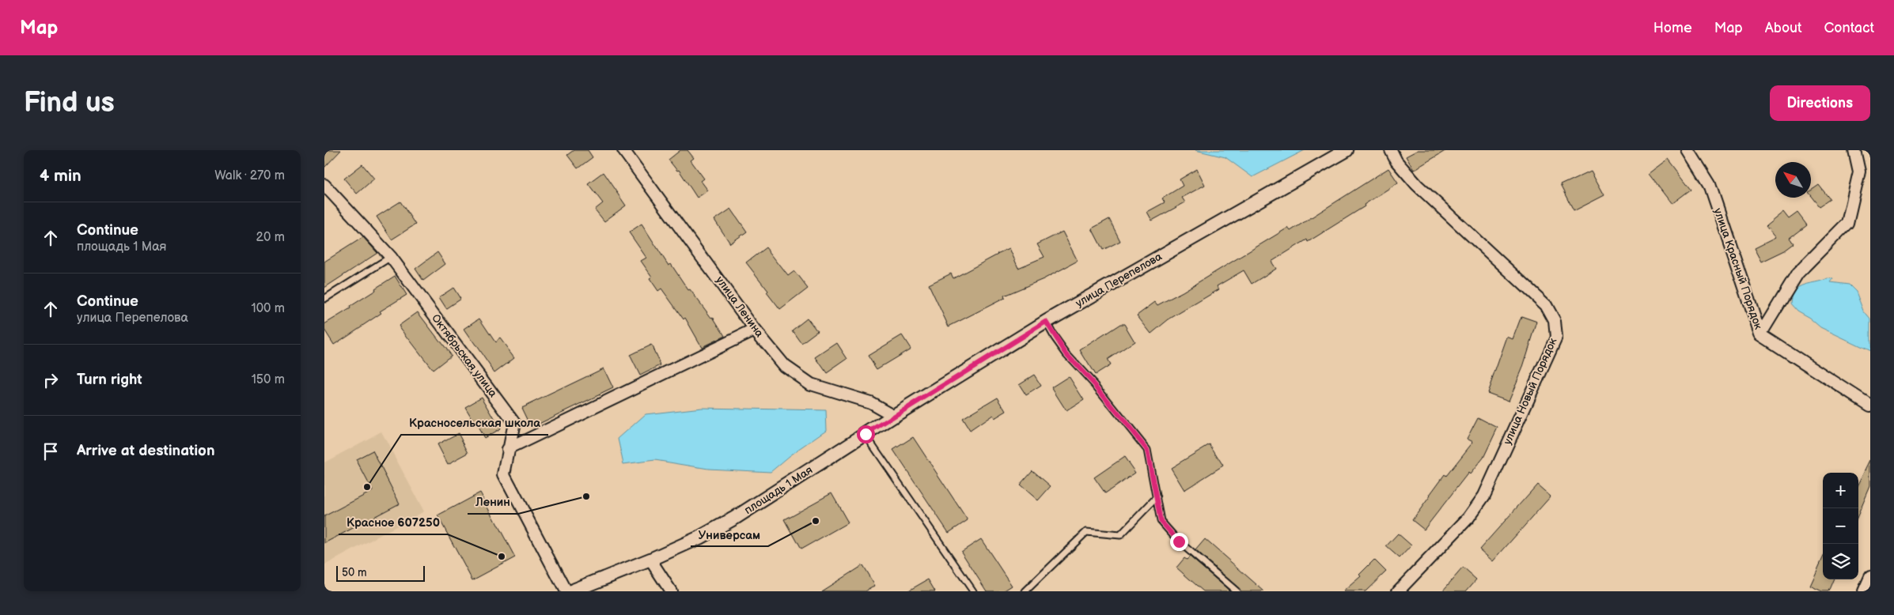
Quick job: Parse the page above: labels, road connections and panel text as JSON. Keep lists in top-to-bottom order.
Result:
{
  "streets": {
    "street": [
      "улица Красный Порядок",
      "улица Перепелова",
      "улица Ленина",
      "Октябрьская улица",
      "улица Новый Порядок",
      "площадь 1 Мая"
    ]
  },
  "crossings": [
    ["улица Перепелова", "улица Ленина"],
    ["улица Перепелова", "площадь 1 Мая"],
    ["улица Ленина", "площадь 1 Мая"]
  ],
  "places": [
    "Красносельская школа",
    "Ленин",
    "Универсам",
    "Красное 607250"
  ],
  "scale_bar": "50 m",
  "north": "top left",
  "page": {
    "header": "Map",
    "nav": [
      "Home",
      "Map",
      "About",
      "Contact"
    ],
    "buttons": "Directions",
    "title": "Find us",
    "heading": ["4 min", "Walk · 270 m"],
    "list": [
      ["Continue", "площадь 1 Мая", "20 m"],
      ["Continue", "улица Перепелова", "100 m"],
      ["Turn right", "150 m"],
      "Arrive at destination"
    ],
    "map_buttons": ["+", "−"],
    "scale": "50 m"
  }
}
